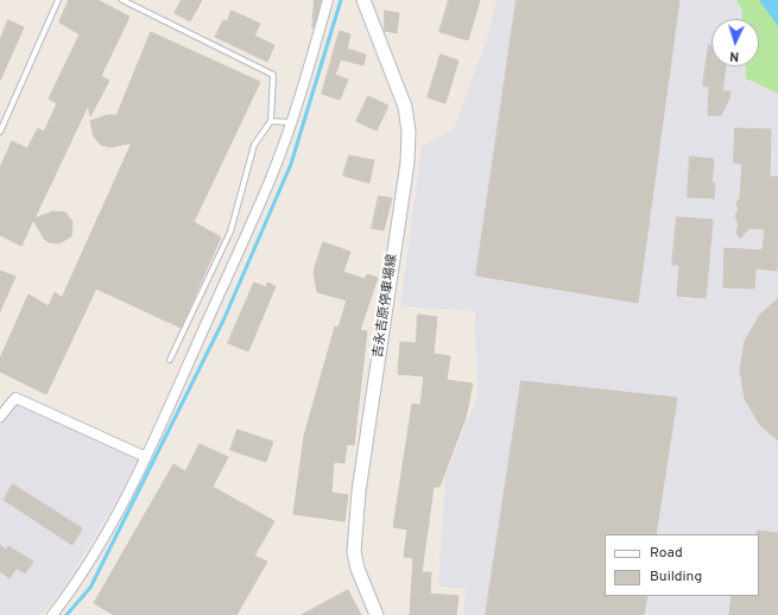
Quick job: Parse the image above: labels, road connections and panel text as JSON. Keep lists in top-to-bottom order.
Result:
{
  "streets": {
    "main road": ["吉永吉原停車場線"]
  },
  "legend": ["Road", "Building"],
  "north": "bottom"
}
